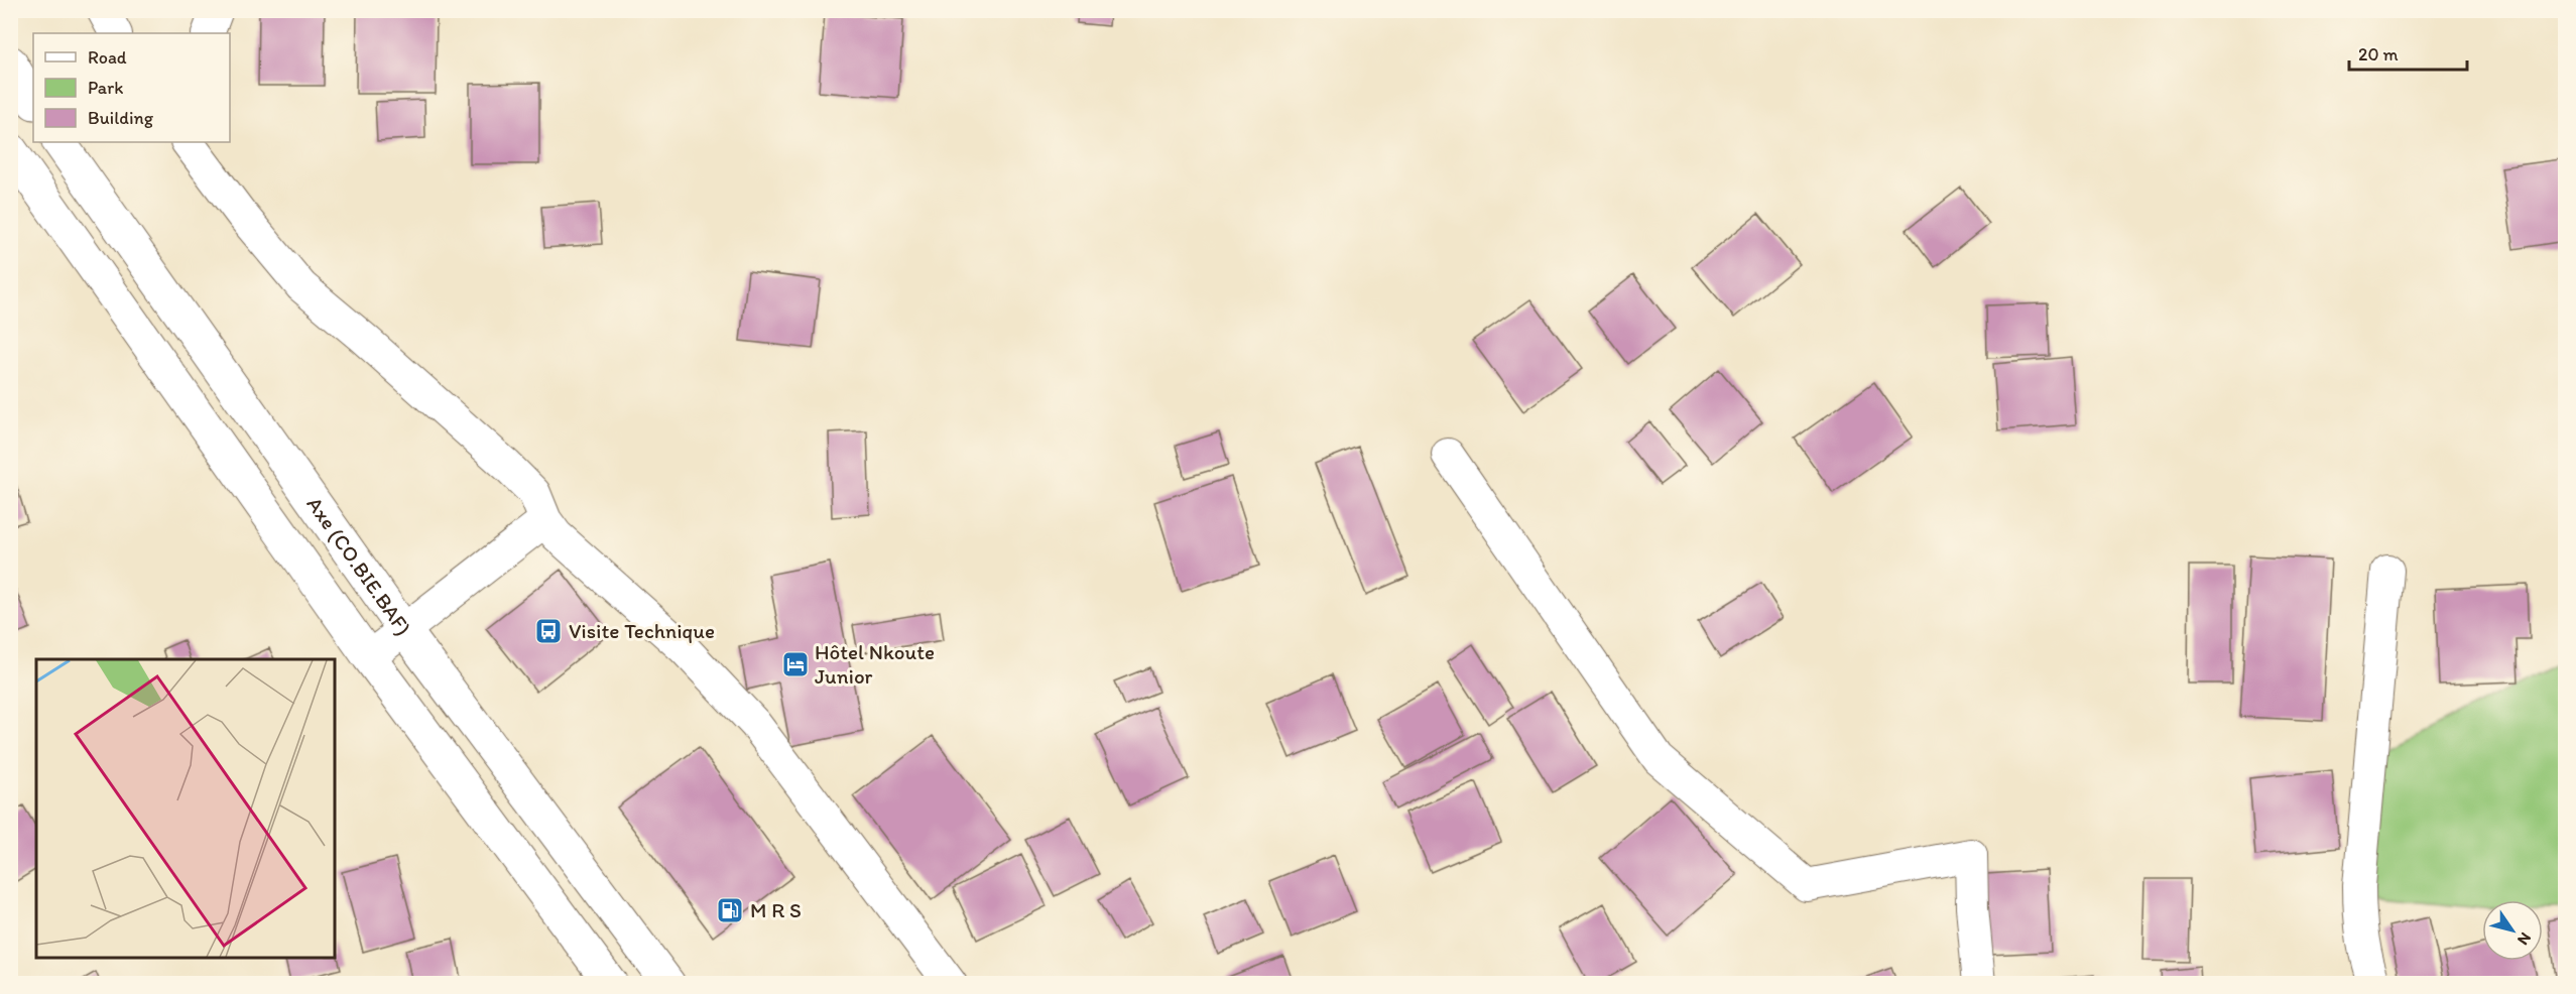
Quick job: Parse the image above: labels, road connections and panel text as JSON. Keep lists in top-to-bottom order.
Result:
{
  "streets": {
    "highway": ["Axe (CO.BIE.BAF)"]
  },
  "places": {
    "bus stop": ["Visite Technique"],
    "hotel": ["Hôtel Nkoute Junior"],
    "fuel station": ["M R S"]
  },
  "legend": ["Road", "Park", "Building"],
  "scale_bar": "20 m",
  "north": "bottom right"
}
